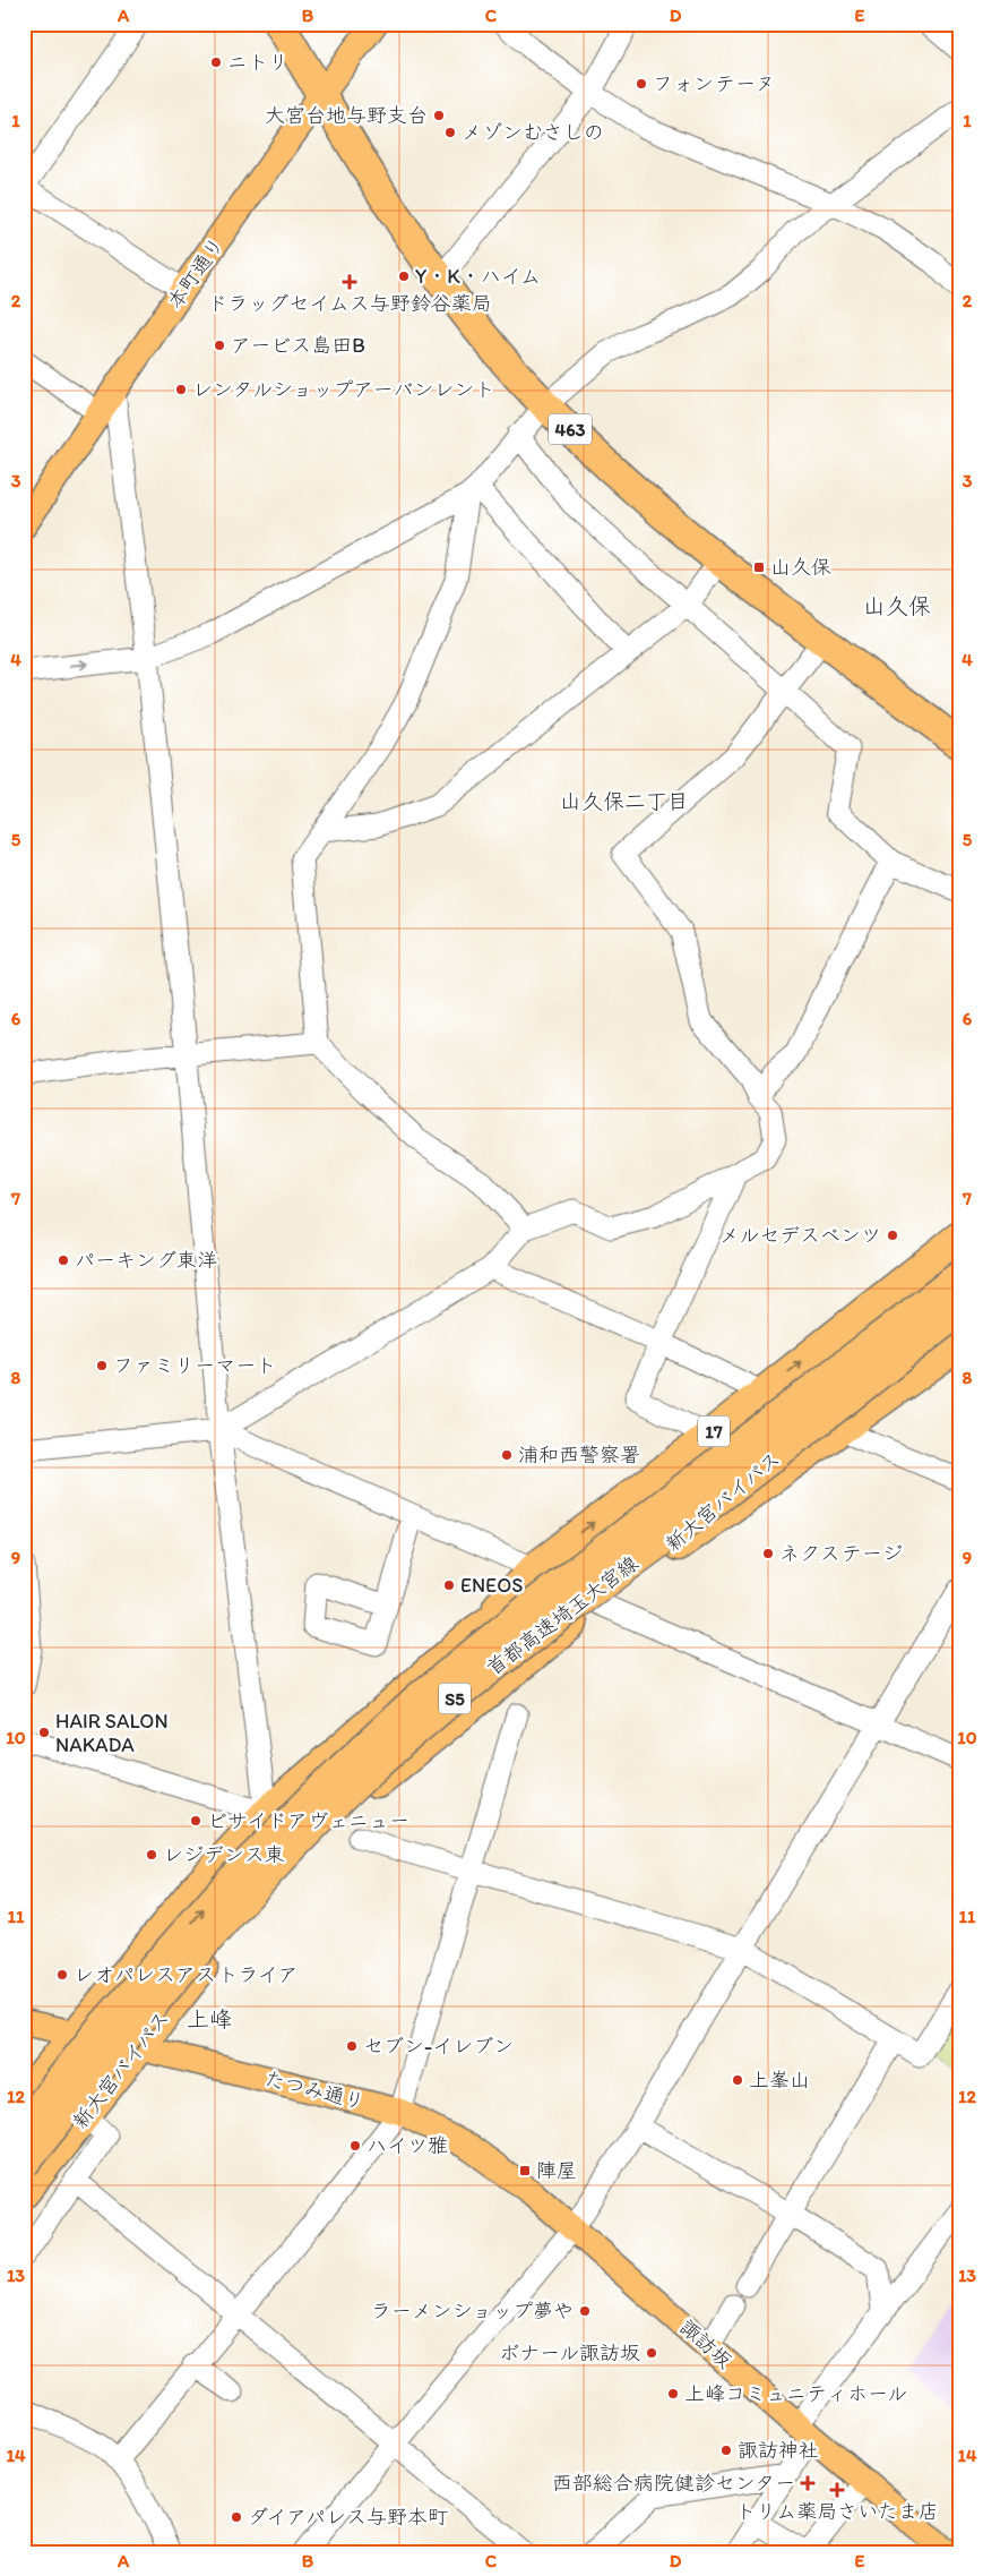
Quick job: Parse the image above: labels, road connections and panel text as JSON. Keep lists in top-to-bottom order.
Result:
{
  "streets": {
    "highway": [
      "463",
      "17",
      "新大宮バイパス",
      "首都高速埼玉大宮線",
      "S5"
    ],
    "main road": ["本町通り", "たつみ通り", "諏訪坂"]
  },
  "crossings": [
    ["本町通り", "463"],
    ["17", "新大宮バイパス"],
    ["17", "たつみ通り"],
    ["新大宮バイパス", "たつみ通り"],
    ["たつみ通り", "諏訪坂"]
  ],
  "districts": ["山久保", "山久保二丁目", "上峰"],
  "places": {
    "other": [
      "ニトリ",
      "フォンテーヌ",
      "大宮台地与野支台",
      "メゾンむさしの",
      "Y・K・ハイム",
      "アービス島田B",
      "レンタルショップアーバンレント",
      "メルセデスベンツ",
      "パーキング東洋",
      "ファミリーマート",
      "浦和西警察署",
      "ネクステージ",
      "ENEOS",
      "HAIR SALON NAKADA",
      "ビサイドアヴェニュー",
      "レジデンス東",
      "レオパレスアストライア",
      "セブン-イレブン",
      "上峯山",
      "ハイツ雅",
      "ラーメンショップ夢や",
      "ボナール諏訪坂",
      "上峰コミュニティホール",
      "諏訪神社",
      "ダイアパレス与野本町"
    ],
    "health": ["ドラッグセイムス与野鈴谷薬局", "西部総合病院健診センター", "トリム薬局さいたま店"],
    "transit": ["山久保", "陣屋"]
  },
  "grid": {
    "columns": [
      "A",
      "B",
      "C",
      "D",
      "E"
    ],
    "rows": [
      "1",
      "2",
      "3",
      "4",
      "5",
      "6",
      "7",
      "8",
      "9",
      "10",
      "11",
      "12",
      "13",
      "14"
    ]
  }
}
